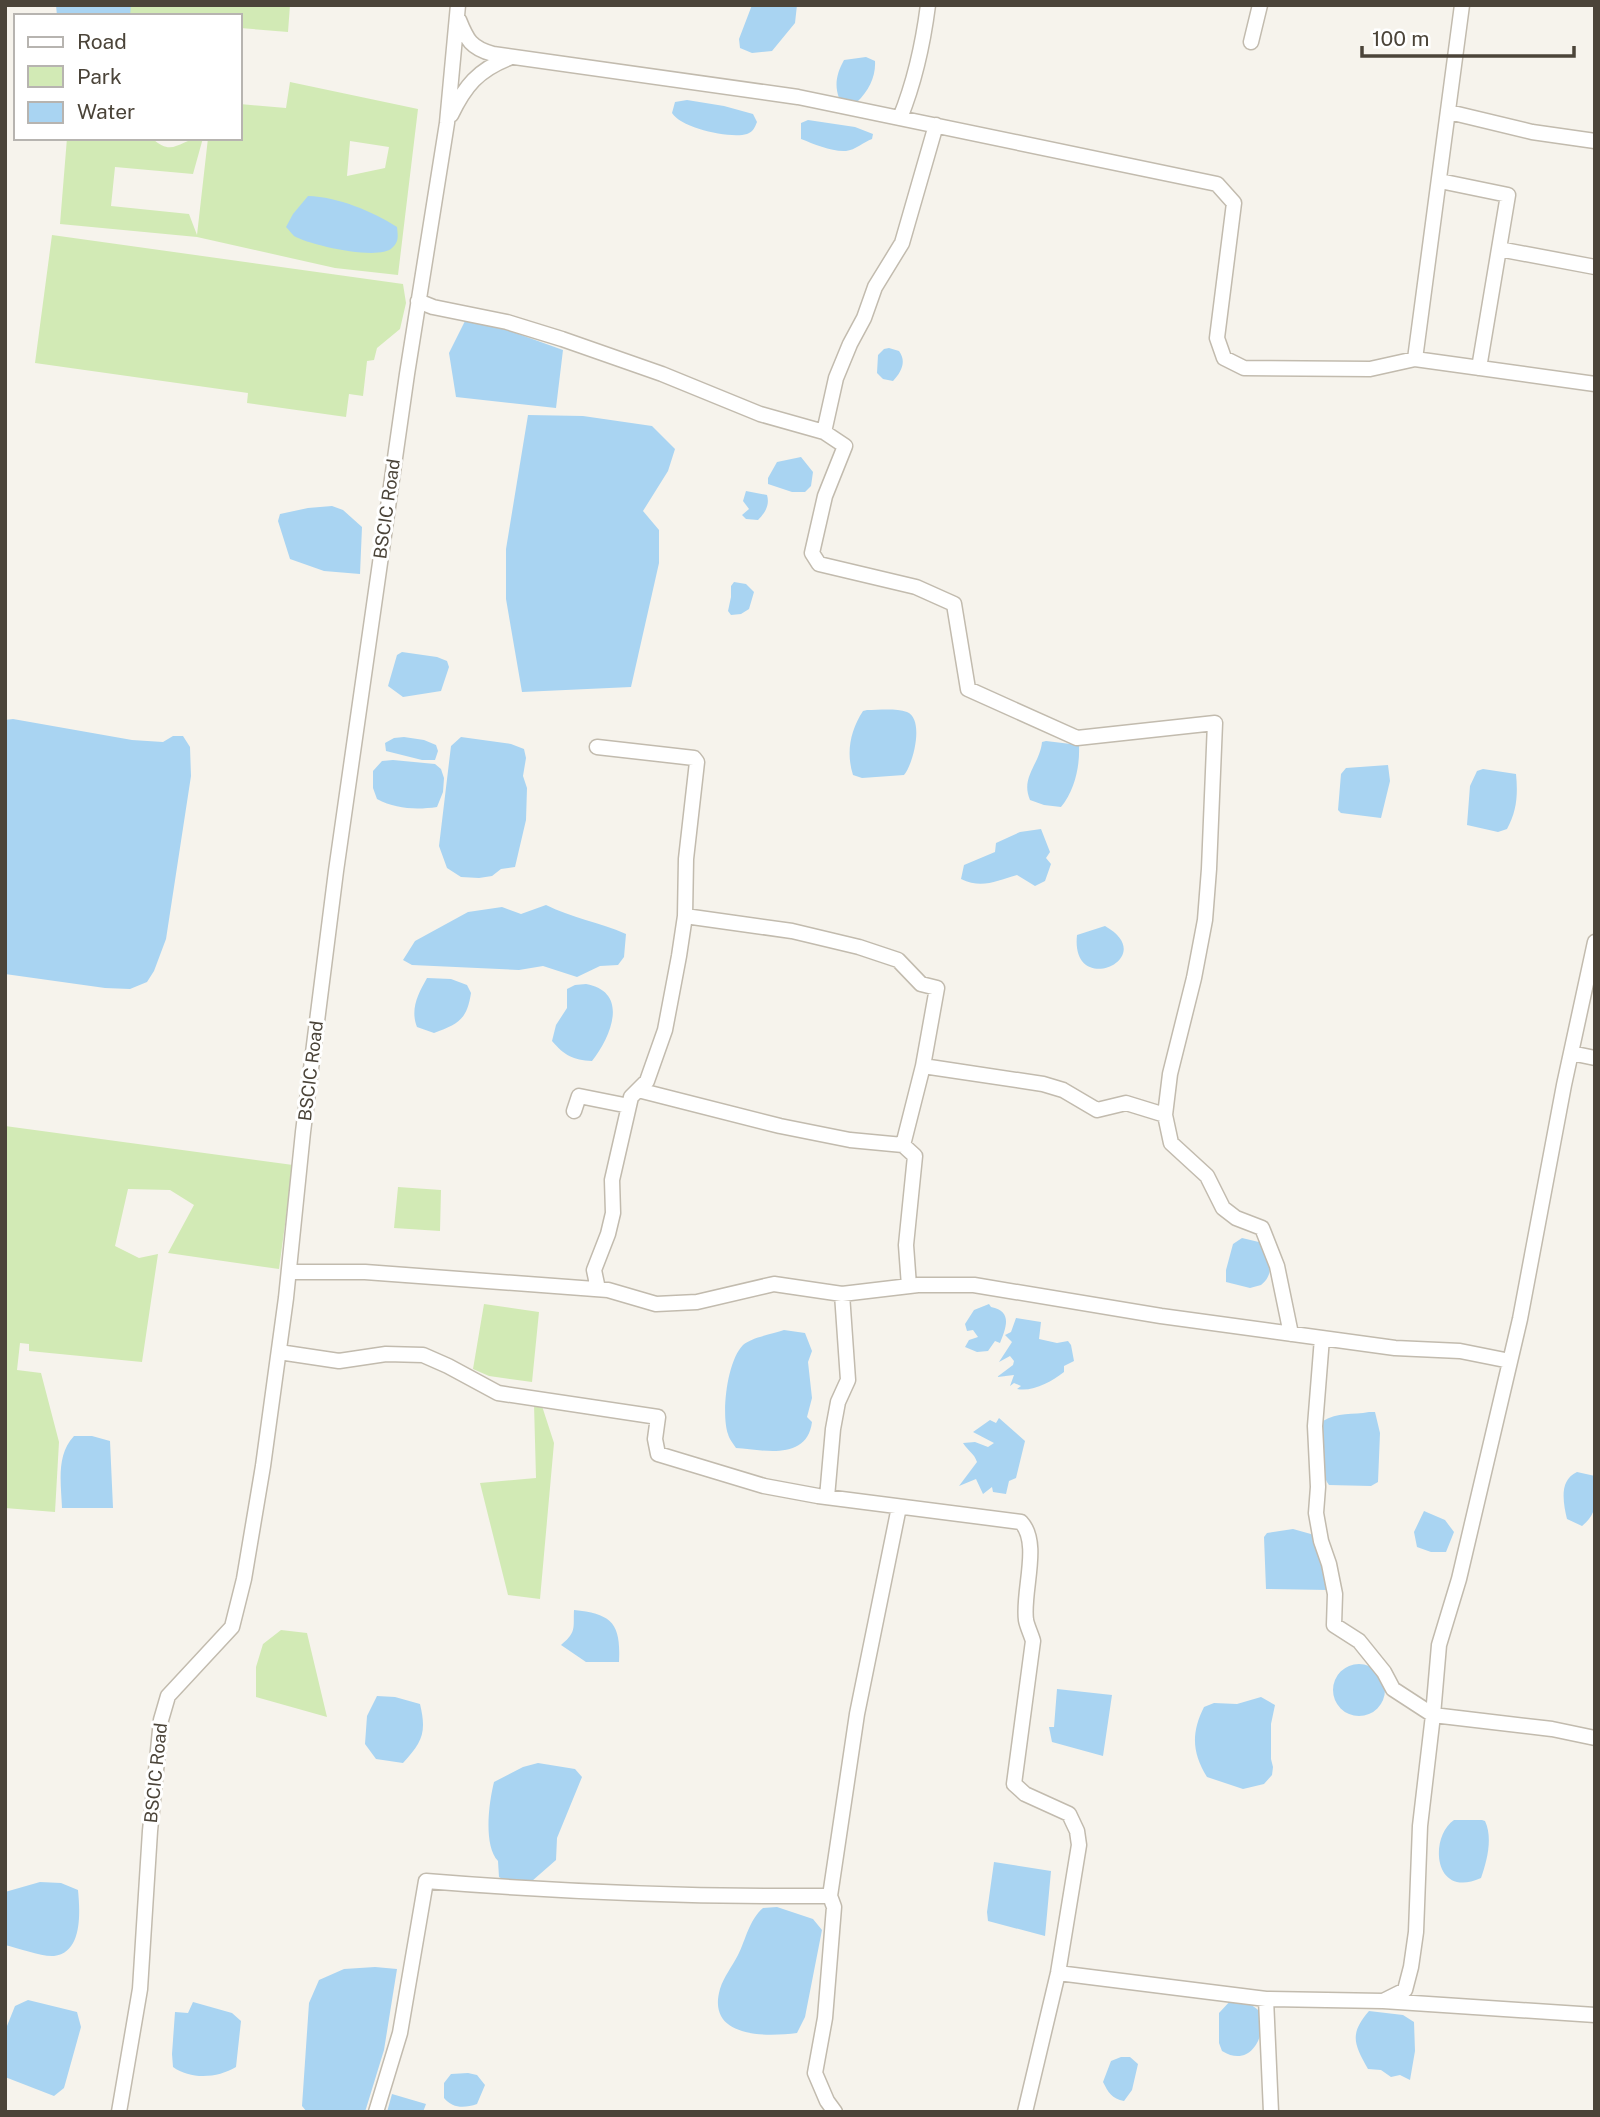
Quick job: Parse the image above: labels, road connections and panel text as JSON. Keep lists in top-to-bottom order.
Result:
{
  "streets": {
    "street": ["BSCIC Road"]
  },
  "legend": ["Road", "Park", "Water"],
  "scale_bar": "100 m"
}
